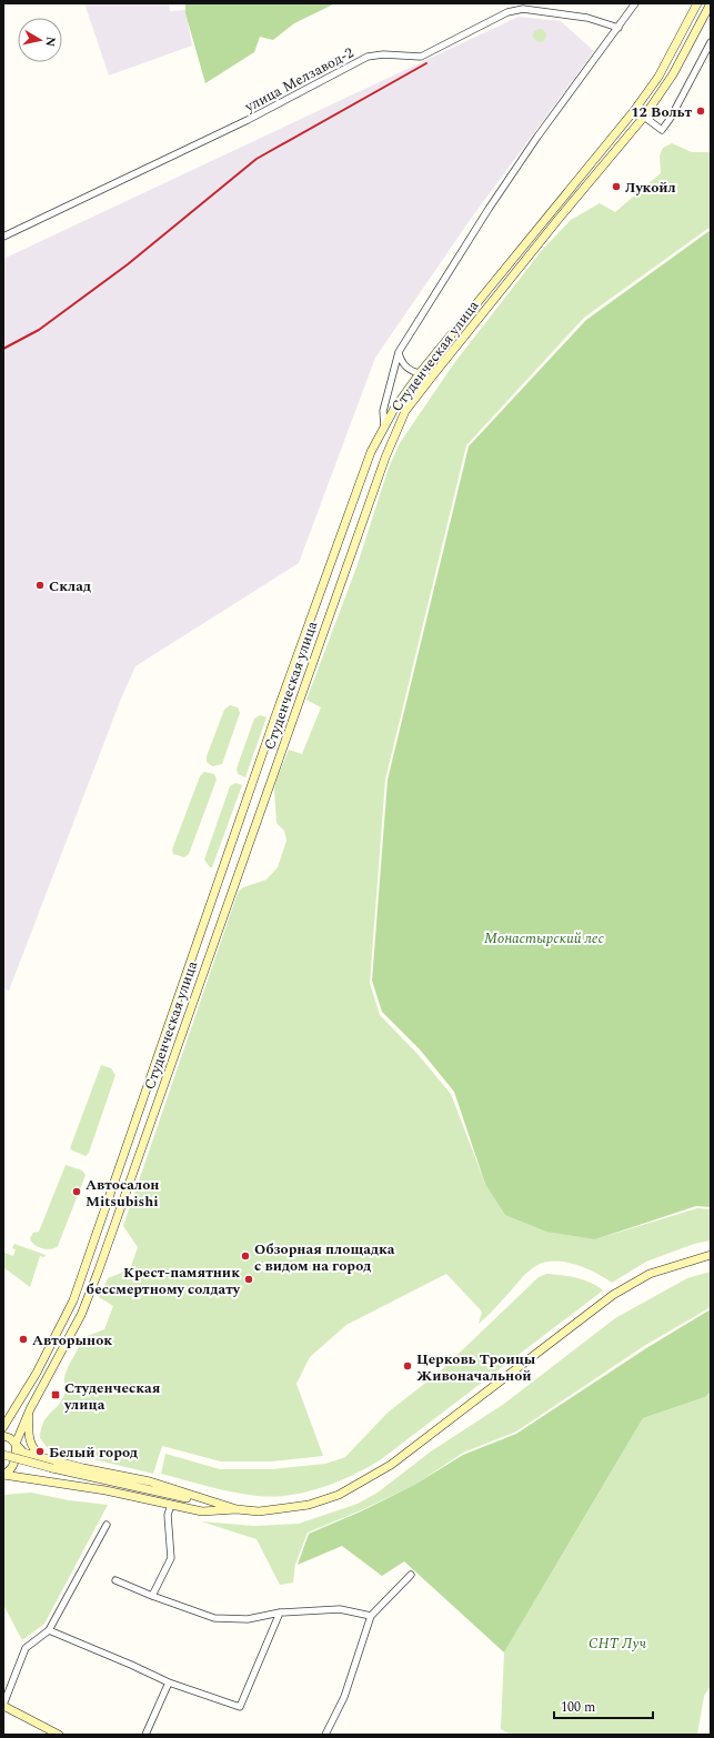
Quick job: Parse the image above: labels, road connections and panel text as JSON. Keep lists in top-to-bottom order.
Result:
{
  "streets": {
    "main road": ["Студенческая улица"],
    "street": ["улица Мелзавод-2"]
  },
  "parks": ["Монастырский лес", "СНТ Луч"],
  "places": {
    "other": [
      "12 Вольт",
      "Лукойл",
      "Склад",
      "Автосалон Mitsubishi",
      "Обзорная площадка с видом на город",
      "Крест-памятник бессмертному солдату",
      "Авторынок",
      "Церковь Троицы Живоначальной",
      "Белый город"
    ],
    "transit": ["Студенческая улица"]
  },
  "scale_bar": "100 m",
  "north": "right"
}
